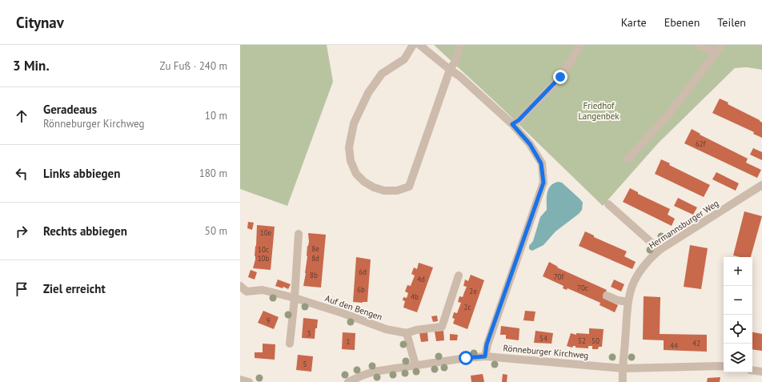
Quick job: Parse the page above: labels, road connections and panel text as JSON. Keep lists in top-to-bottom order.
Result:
{
  "streets": {
    "street": ["Hermannsburger Weg", "Auf den Bengen", "Rönneburger Kirchweg"]
  },
  "crossings": [
    ["Hermannsburger Weg", "Rönneburger Kirchweg"]
  ],
  "parks": ["Friedhof Langenbek"],
  "house_numbers": [
    "62f",
    "10e",
    "8e",
    "10c",
    "10b",
    "8d",
    "6d",
    "8b",
    "70f",
    "4d",
    "70c",
    "6b",
    "2e",
    "4b",
    "2c",
    "9",
    "3",
    "54",
    "52",
    "50",
    "1",
    "42",
    "44",
    "5"
  ],
  "page": {
    "header": "Citynav",
    "nav": ["Karte", "Ebenen", "Teilen"],
    "heading": ["3 Min.", "Zu Fuß · 240 m"],
    "list": [
      ["Geradeaus", "Rönneburger Kirchweg", "10 m"],
      ["Links abbiegen", "180 m"],
      ["Rechts abbiegen", "50 m"],
      "Ziel erreicht"
    ],
    "map_buttons": ["+", "−"]
  }
}
